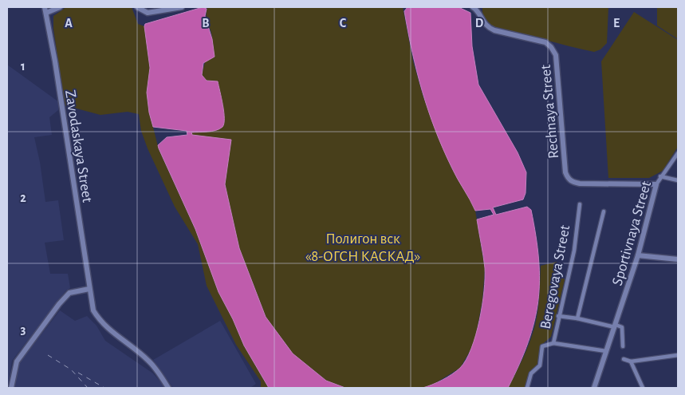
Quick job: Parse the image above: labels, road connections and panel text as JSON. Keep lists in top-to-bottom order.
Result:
{
  "streets": {
    "main road": ["Rechnaya Street", "Zavodaskaya Street", "Sportivnaya Street"],
    "street": ["Beregovaya Street"]
  },
  "crossings": [
    ["Rechnaya Street", "Sportivnaya Street"]
  ],
  "parks": ["Полигон вск «8-ОГСН КАСКАД»"],
  "grid": {
    "columns": [
      "A",
      "B",
      "C",
      "D",
      "E"
    ],
    "rows": ["1", "2", "3"]
  }
}
